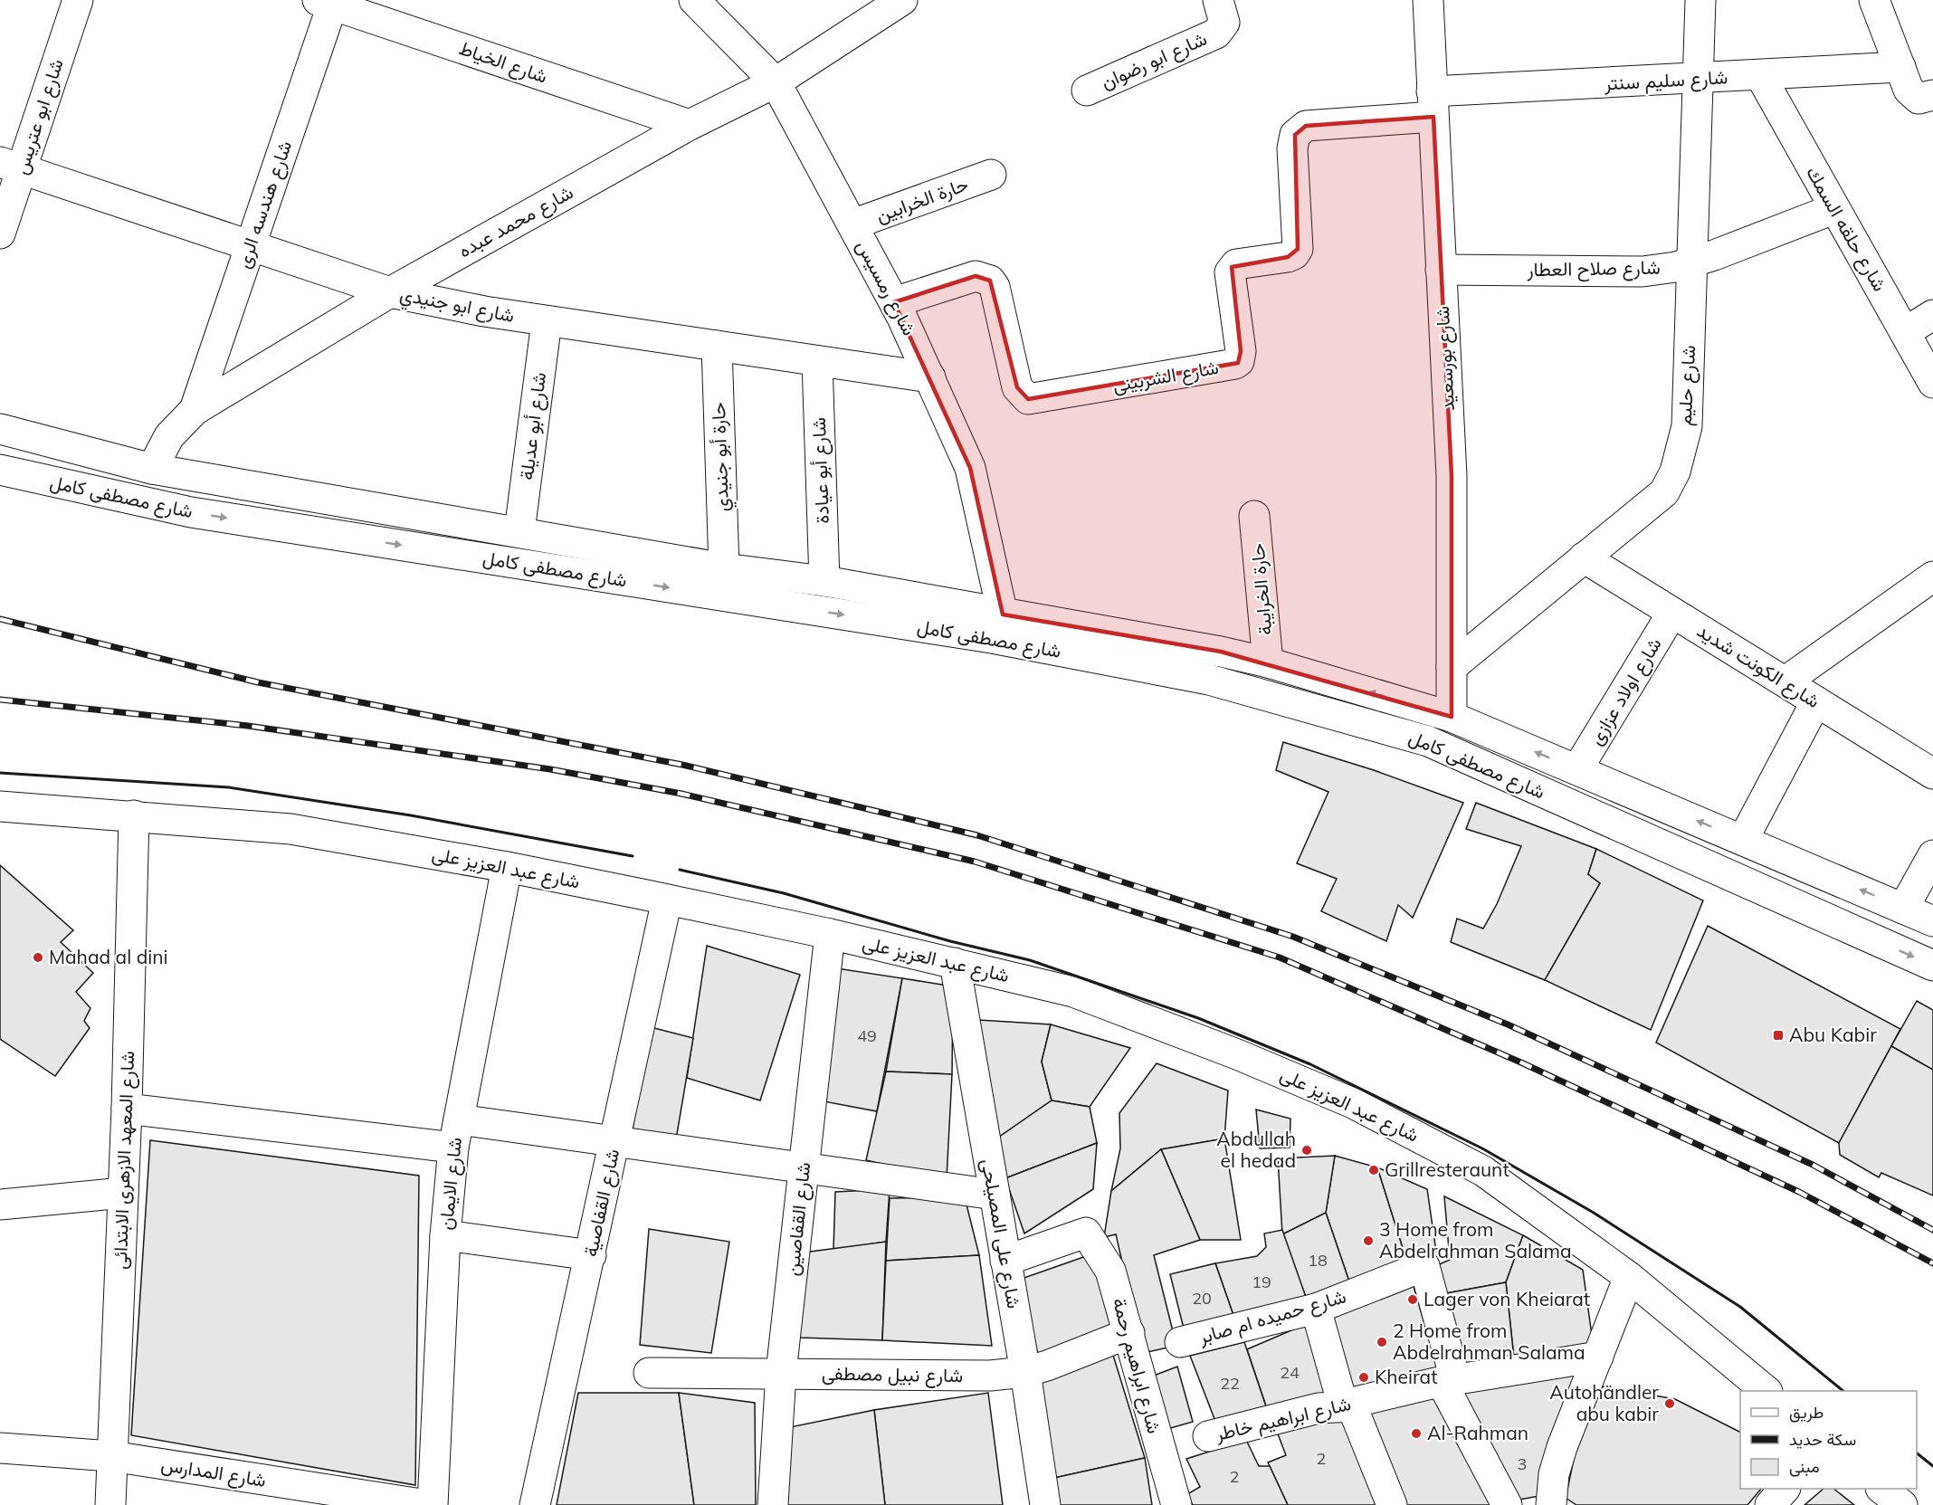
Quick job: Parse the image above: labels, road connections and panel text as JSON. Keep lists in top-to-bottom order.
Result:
{
  "streets": {
    "street": [
      "شارع ابو رضوان",
      "شارع الخياط",
      "شارع سليم سنتر",
      "شارع ابو عتريس",
      "حارة الخرابين",
      "شارع هندسه الرى",
      "شارع محمد عبده",
      "شارع حلقه السمك",
      "شارع صلاح العطار",
      "شارع رمسيس",
      "شارع ابو جنيدي",
      "شارع بورسعيد",
      "شارع الشربينى",
      "شارع حليم",
      "شارع أبو عديلة",
      "حارة أبو جنيدي",
      "شارع أبو عيادة",
      "شارع مصطفى كامل",
      "حارة الخرايبة",
      "شارع الكونت شديد",
      "شارع اولاد عزازى",
      "شارع عبد العزيز على",
      "شارع المعهد الازهرى الابتدائى",
      "شارع الايمان",
      "شارع القفاصية",
      "شارع القفاصين",
      "شارع على المصيلحى",
      "شارع حميده ام صابر",
      "شارع ابراهيم رحمة",
      "شارع نبيل مصطفى",
      "شارع ابراهيم خاطر",
      "شارع المدارس"
    ]
  },
  "crossings": [
    ["شارع الخياط", "شارع هندسه الرى"],
    ["شارع الخياط", "شارع محمد عبده"],
    ["شارع سليم سنتر", "شارع حلقه السمك"],
    ["شارع سليم سنتر", "شارع بورسعيد"],
    ["شارع سليم سنتر", "شارع الشربينى"],
    ["شارع سليم سنتر", "شارع حليم"],
    ["شارع ابو عتريس", "شارع ابو جنيدي"],
    ["حارة الخرابين", "شارع رمسيس"],
    ["شارع هندسه الرى", "شارع محمد عبده"],
    ["شارع هندسه الرى", "شارع ابو جنيدي"],
    ["شارع محمد عبده", "شارع رمسيس"],
    ["شارع محمد عبده", "شارع ابو جنيدي"],
    ["شارع محمد عبده", "شارع مصطفى كامل"],
    ["شارع حلقه السمك", "شارع صلاح العطار"],
    ["شارع صلاح العطار", "شارع بورسعيد"],
    ["شارع صلاح العطار", "شارع حليم"],
    ["شارع رمسيس", "شارع ابو جنيدي"],
    ["شارع رمسيس", "شارع الشربينى"],
    ["شارع رمسيس", "شارع مصطفى كامل"],
    ["شارع ابو جنيدي", "شارع أبو عديلة"],
    ["شارع ابو جنيدي", "حارة أبو جنيدي"],
    ["شارع ابو جنيدي", "شارع أبو عيادة"],
    ["شارع بورسعيد", "شارع الشربينى"],
    ["شارع بورسعيد", "شارع حليم"],
    ["شارع بورسعيد", "شارع مصطفى كامل"],
    ["شارع حليم", "شارع الكونت شديد"],
    ["شارع أبو عديلة", "شارع مصطفى كامل"],
    ["حارة أبو جنيدي", "شارع مصطفى كامل"],
    ["شارع أبو عيادة", "شارع مصطفى كامل"],
    ["شارع مصطفى كامل", "حارة الخرايبة"],
    ["شارع مصطفى كامل", "شارع اولاد عزازى"],
    ["شارع الكونت شديد", "شارع اولاد عزازى"],
    ["شارع عبد العزيز على", "شارع المعهد الازهرى الابتدائى"],
    ["شارع عبد العزيز على", "شارع الايمان"],
    ["شارع عبد العزيز على", "شارع القفاصية"],
    ["شارع عبد العزيز على", "شارع القفاصين"],
    ["شارع عبد العزيز على", "شارع على المصيلحى"],
    ["شارع المعهد الازهرى الابتدائى", "شارع المدارس"],
    ["شارع القفاصين", "شارع نبيل مصطفى"],
    ["شارع على المصيلحى", "شارع ابراهيم رحمة"],
    ["شارع على المصيلحى", "شارع نبيل مصطفى"],
    ["شارع حميده ام صابر", "شارع ابراهيم خاطر"],
    ["شارع ابراهيم رحمة", "شارع نبيل مصطفى"]
  ],
  "places": {
    "other": [
      "Mahad al dini",
      "Abdullah el hedad",
      "Grillresteraunt",
      "3 Home from Abdelrahman Salama",
      "Lager von Kheiarat",
      "2 Home from Abdelrahman Salama",
      "Kheirat",
      "Autohändler abu kabir",
      "Al-Rahman"
    ],
    "transit": ["Abu Kabir"]
  },
  "house_numbers": [
    "49",
    "18",
    "19",
    "20",
    "24",
    "22",
    "2",
    "3",
    "2"
  ],
  "legend": ["طريق", "سكة حديد", "مبنى"]
}
